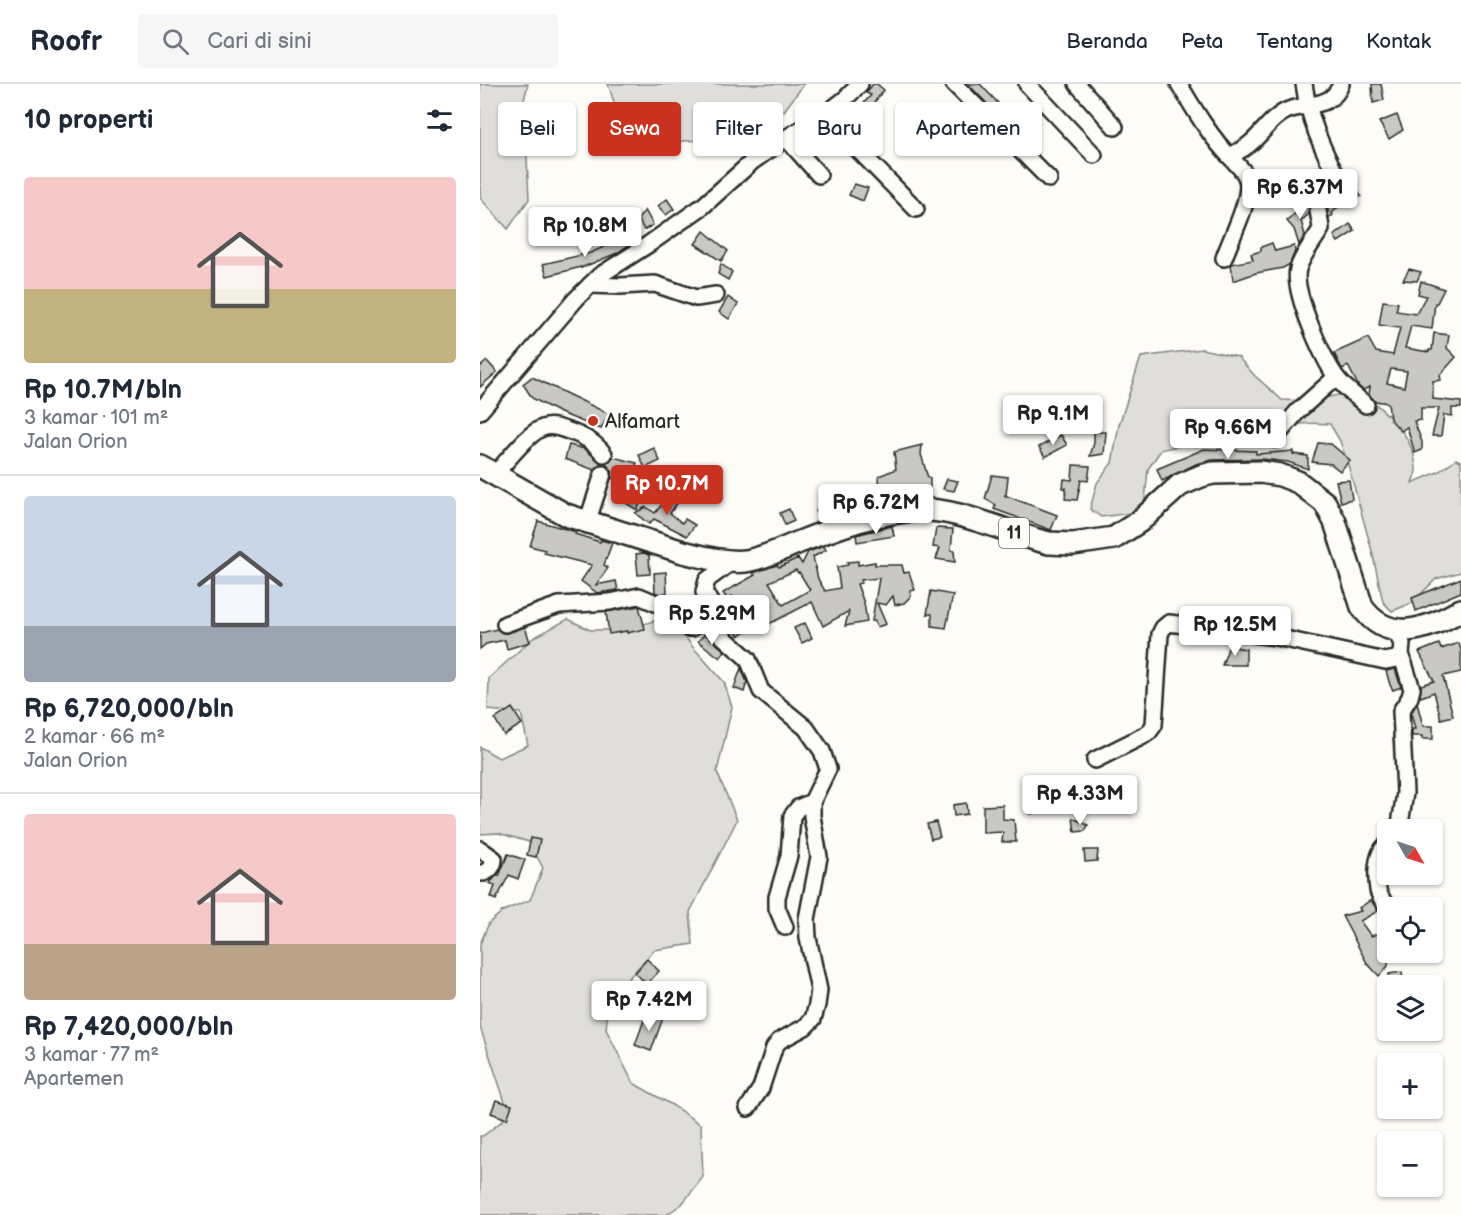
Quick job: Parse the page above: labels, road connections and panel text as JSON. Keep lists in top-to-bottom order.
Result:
{
  "streets": {
    "highway": ["11"]
  },
  "places": ["Alfamart"],
  "north": "bottom right",
  "page": {
    "header": "Roofr",
    "search": "Cari di sini",
    "nav": [
      "Beranda",
      "Peta",
      "Tentang",
      "Kontak"
    ],
    "heading": "10 properti",
    "chip": [
      "Beli",
      "Sewa",
      "Filter",
      "Baru",
      "Apartemen"
    ],
    "list": [
      {
        "name": "Rp 10.7M/bln",
        "note": "3 kamar · 101 m² · Jalan Orion"
      },
      {
        "name": "Rp 6,720,000/bln",
        "note": "2 kamar · 66 m² · Jalan Orion"
      },
      {
        "name": "Rp 7,420,000/bln",
        "note": "3 kamar · 77 m² · Apartemen"
      }
    ],
    "price": [
      "Rp 6.37M",
      "Rp 10.8M",
      "Rp 9.1M",
      "Rp 9.66M",
      "Rp 10.7M",
      "Rp 6.72M",
      "Rp 5.29M",
      "Rp 12.5M",
      "Rp 4.33M",
      "Rp 7.42M"
    ],
    "map_buttons": ["+", "−"]
  }
}
